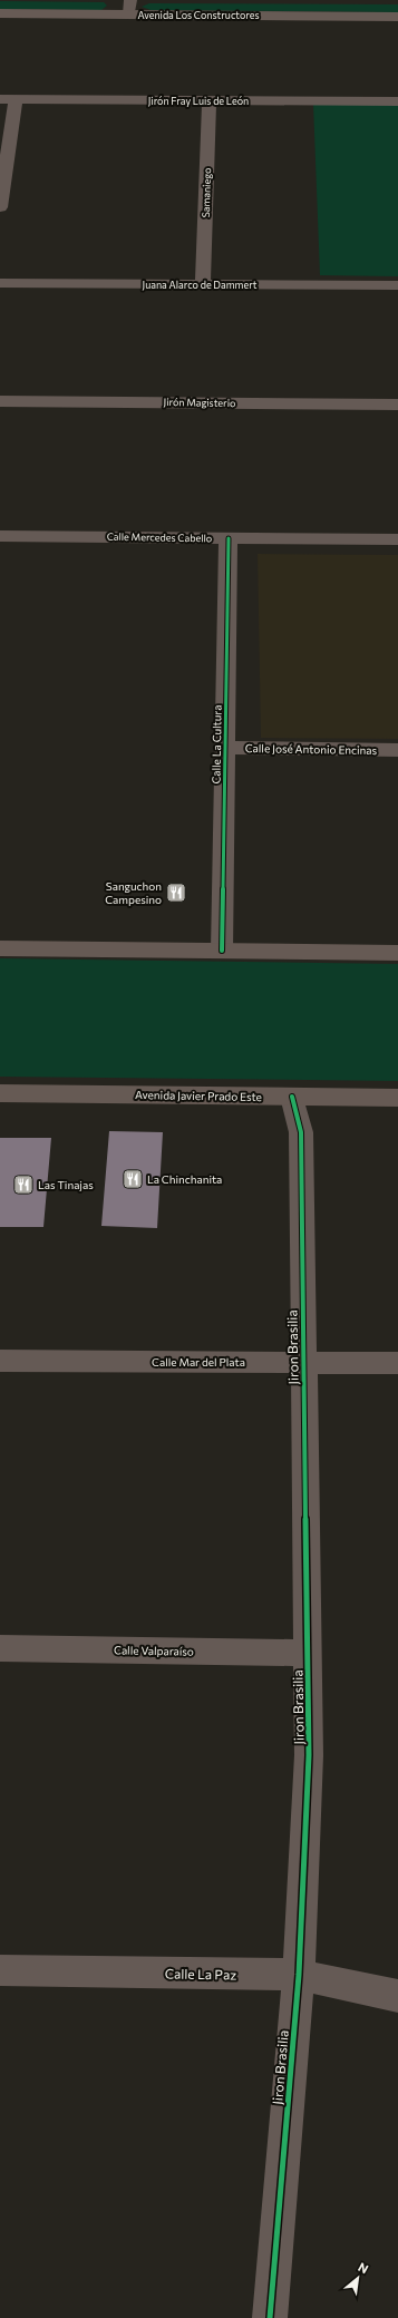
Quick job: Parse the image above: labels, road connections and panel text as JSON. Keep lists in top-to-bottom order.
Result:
{
  "streets": {
    "main road": ["Avenida Javier Prado Este"],
    "street": [
      "Avenida Los Constructores",
      "Jirón Fray Luis de León",
      "Samaniego",
      "Juana Alarco de Dammert",
      "Jirón Magisterio",
      "Calle Mercedes Cabello",
      "Calle La Cultura",
      "Calle José Antonio Encinas",
      "Jiron Brasilia",
      "Calle Mar del Plata",
      "Calle Valparaíso",
      "Calle La Paz"
    ]
  },
  "crossings": [
    ["Jirón Fray Luis de León", "Samaniego"],
    ["Samaniego", "Juana Alarco de Dammert"],
    ["Calle Mercedes Cabello", "Calle La Cultura"],
    ["Calle La Cultura", "Calle José Antonio Encinas"],
    ["Avenida Javier Prado Este", "Jiron Brasilia"],
    ["Jiron Brasilia", "Calle Mar del Plata"],
    ["Jiron Brasilia", "Calle Valparaíso"],
    ["Jiron Brasilia", "Calle La Paz"]
  ],
  "places": {
    "restaurant": ["Sanguchon Campesino", "La Chinchanita", "Las Tinajas"]
  },
  "north": "top right"
}
